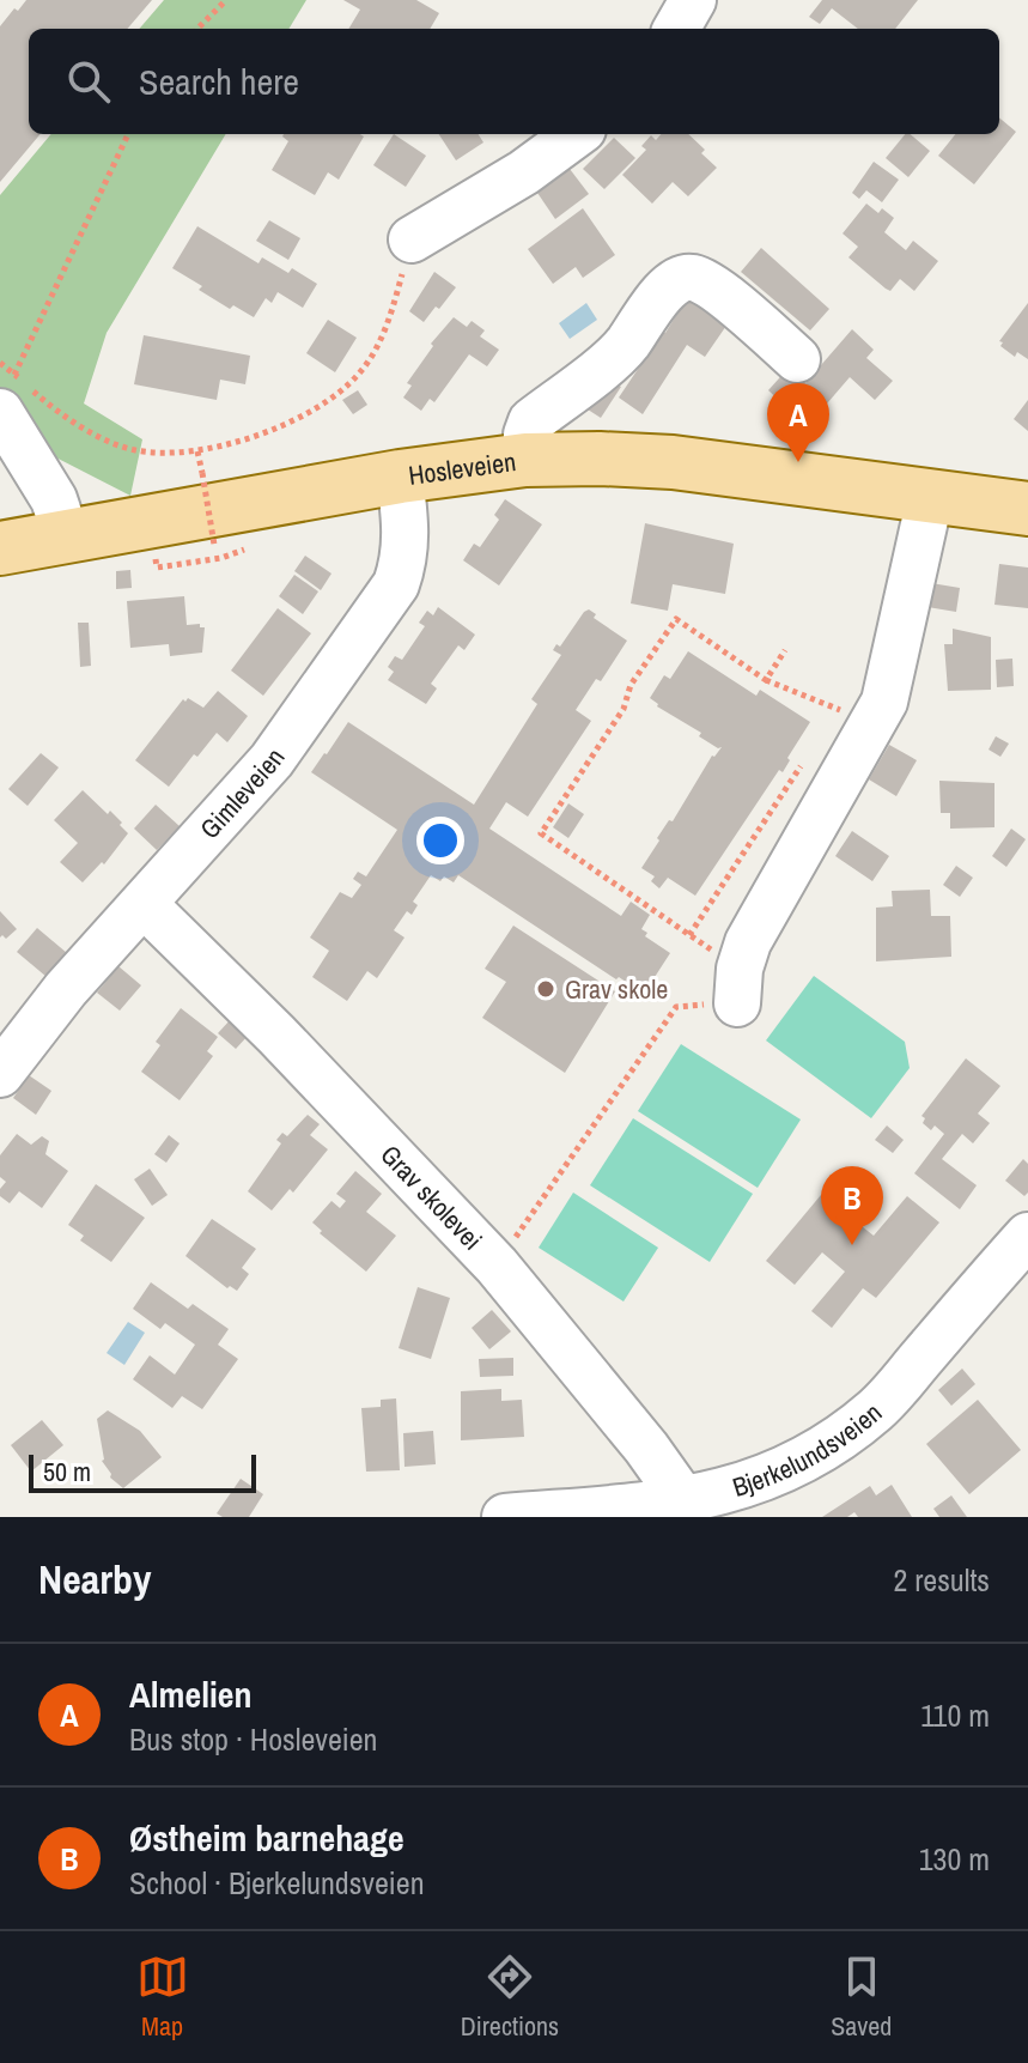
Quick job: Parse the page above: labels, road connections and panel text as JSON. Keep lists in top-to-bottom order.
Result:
{
  "streets": {
    "main road": ["Hosleveien"],
    "street": ["Gimleveien", "Grav skolevei", "Bjerkelundsveien"]
  },
  "crossings": [
    ["Hosleveien", "Gimleveien"],
    ["Gimleveien", "Grav skolevei"],
    ["Grav skolevei", "Bjerkelundsveien"]
  ],
  "places": ["Grav skole"],
  "scale_bar": "50 m",
  "page": {
    "search": "Search here",
    "pins": ["A", "B"],
    "scale": "50 m",
    "heading": ["Nearby", "2 results"],
    "list": [
      {
        "mark": "A",
        "name": "Almelien",
        "note": "Bus stop · Hosleveien",
        "value": "110 m"
      },
      {
        "mark": "B",
        "name": "Østheim barnehage",
        "note": "School · Bjerkelundsveien",
        "value": "130 m"
      }
    ],
    "nav": ["Map", "Directions", "Saved"]
  }
}
